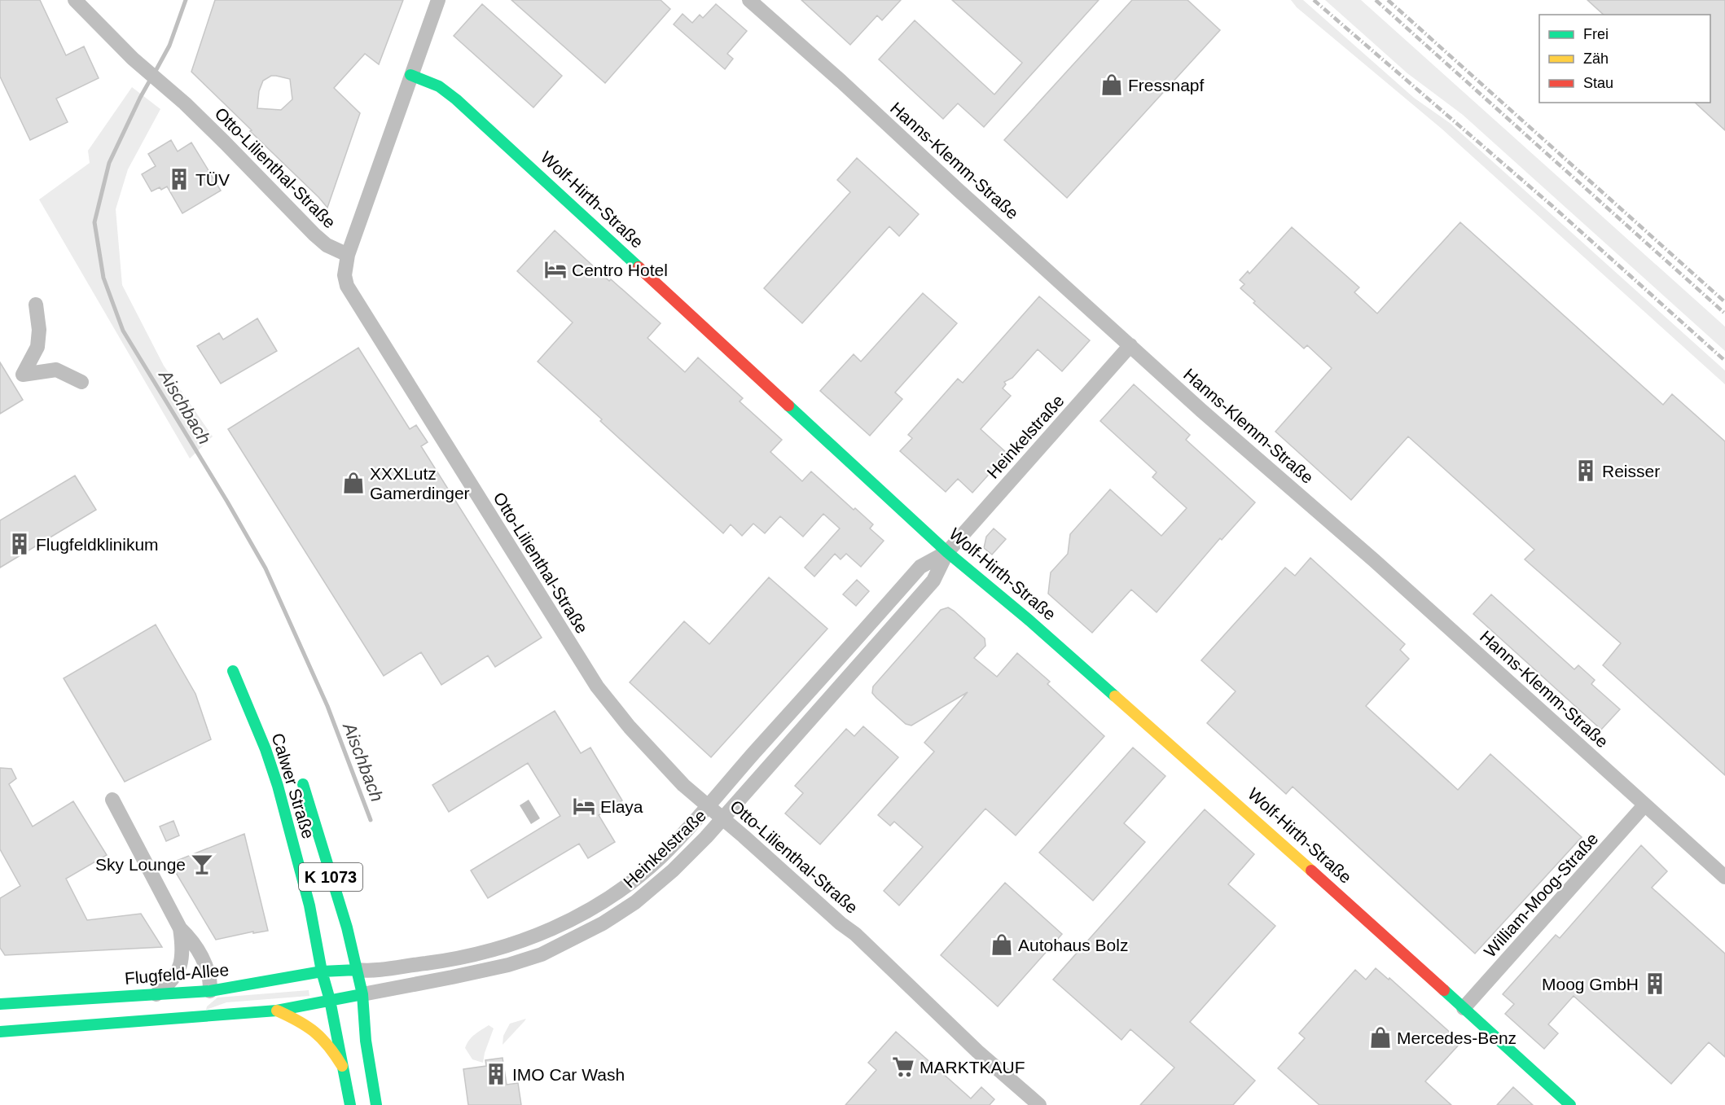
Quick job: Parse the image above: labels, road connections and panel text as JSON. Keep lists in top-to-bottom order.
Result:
{
  "streets": {
    "main road": [
      "Wolf-Hirth-Straße",
      "Heinkelstraße",
      "Calwer Straße",
      "K 1073",
      "Flugfeld-Allee"
    ],
    "street": ["Hanns-Klemm-Straße", "Otto-Lilienthal-Straße", "William-Moog-Straße"]
  },
  "crossings": [
    ["Hanns-Klemm-Straße", "Heinkelstraße"],
    ["Hanns-Klemm-Straße", "William-Moog-Straße"],
    ["Otto-Lilienthal-Straße", "Heinkelstraße"],
    ["Wolf-Hirth-Straße", "Heinkelstraße"],
    ["Wolf-Hirth-Straße", "William-Moog-Straße"],
    ["Heinkelstraße", "Calwer Straße"],
    ["Heinkelstraße", "K 1073"],
    ["Heinkelstraße", "Flugfeld-Allee"],
    ["Calwer Straße", "K 1073"],
    ["Calwer Straße", "Flugfeld-Allee"],
    ["K 1073", "Flugfeld-Allee"]
  ],
  "water": ["Aischbach"],
  "places": {
    "shop": [
      "Fressnapf",
      "XXXLutz Gamerdinger",
      "Autohaus Bolz",
      "Mercedes-Benz"
    ],
    "building": [
      "TÜV",
      "Reisser",
      "Flugfeldklinikum",
      "Moog GmbH",
      "IMO Car Wash"
    ],
    "hotel": ["Centro Hotel", "Elaya"],
    "bar": ["Sky Lounge"],
    "supermarket": ["MARKTKAUF"]
  },
  "legend": ["Frei", "Zäh", "Stau"]
}
